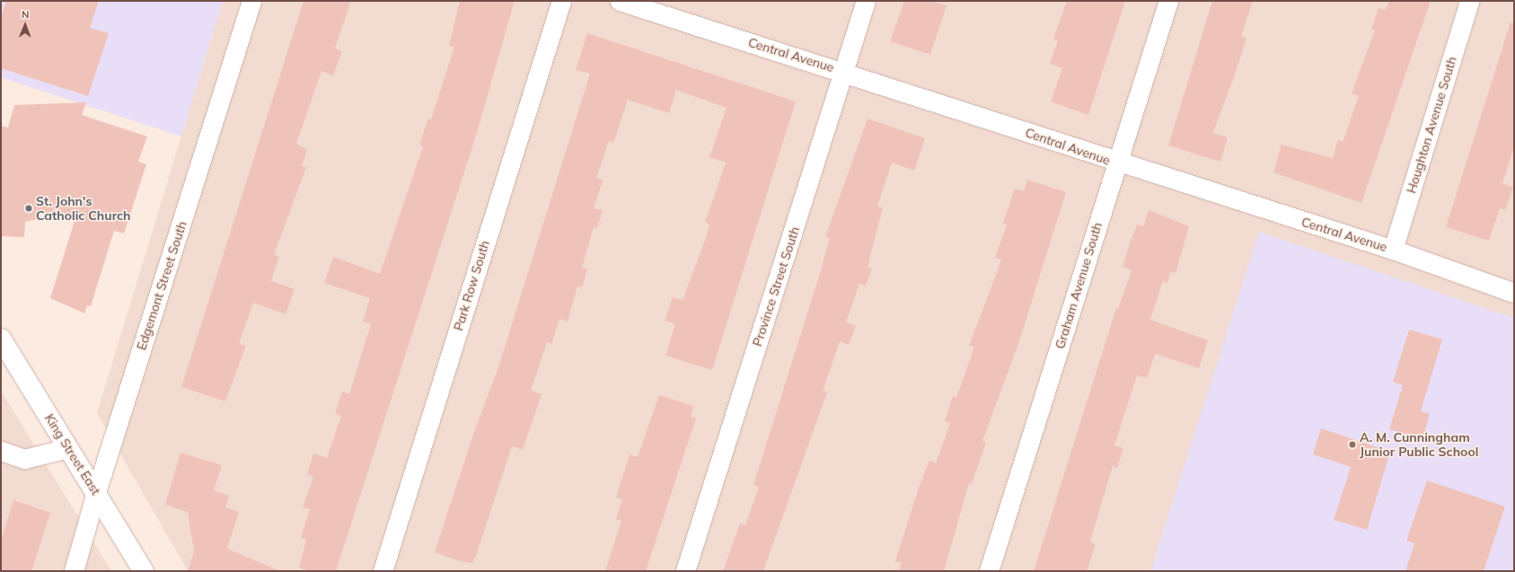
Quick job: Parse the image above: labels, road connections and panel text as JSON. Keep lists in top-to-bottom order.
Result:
{
  "streets": {
    "main road": ["King Street East"],
    "street": [
      "Central Avenue",
      "Houghton Avenue South",
      "Edgemont Street South",
      "Park Row South",
      "Graham Avenue South",
      "Province Street South"
    ]
  },
  "crossings": [
    ["Central Avenue", "Houghton Avenue South"],
    ["Central Avenue", "Graham Avenue South"],
    ["Central Avenue", "Province Street South"],
    ["Edgemont Street South", "King Street East"]
  ],
  "places": ["St. John's Catholic Church", "A. M. Cunningham Junior Public School"],
  "north": "top"
}
